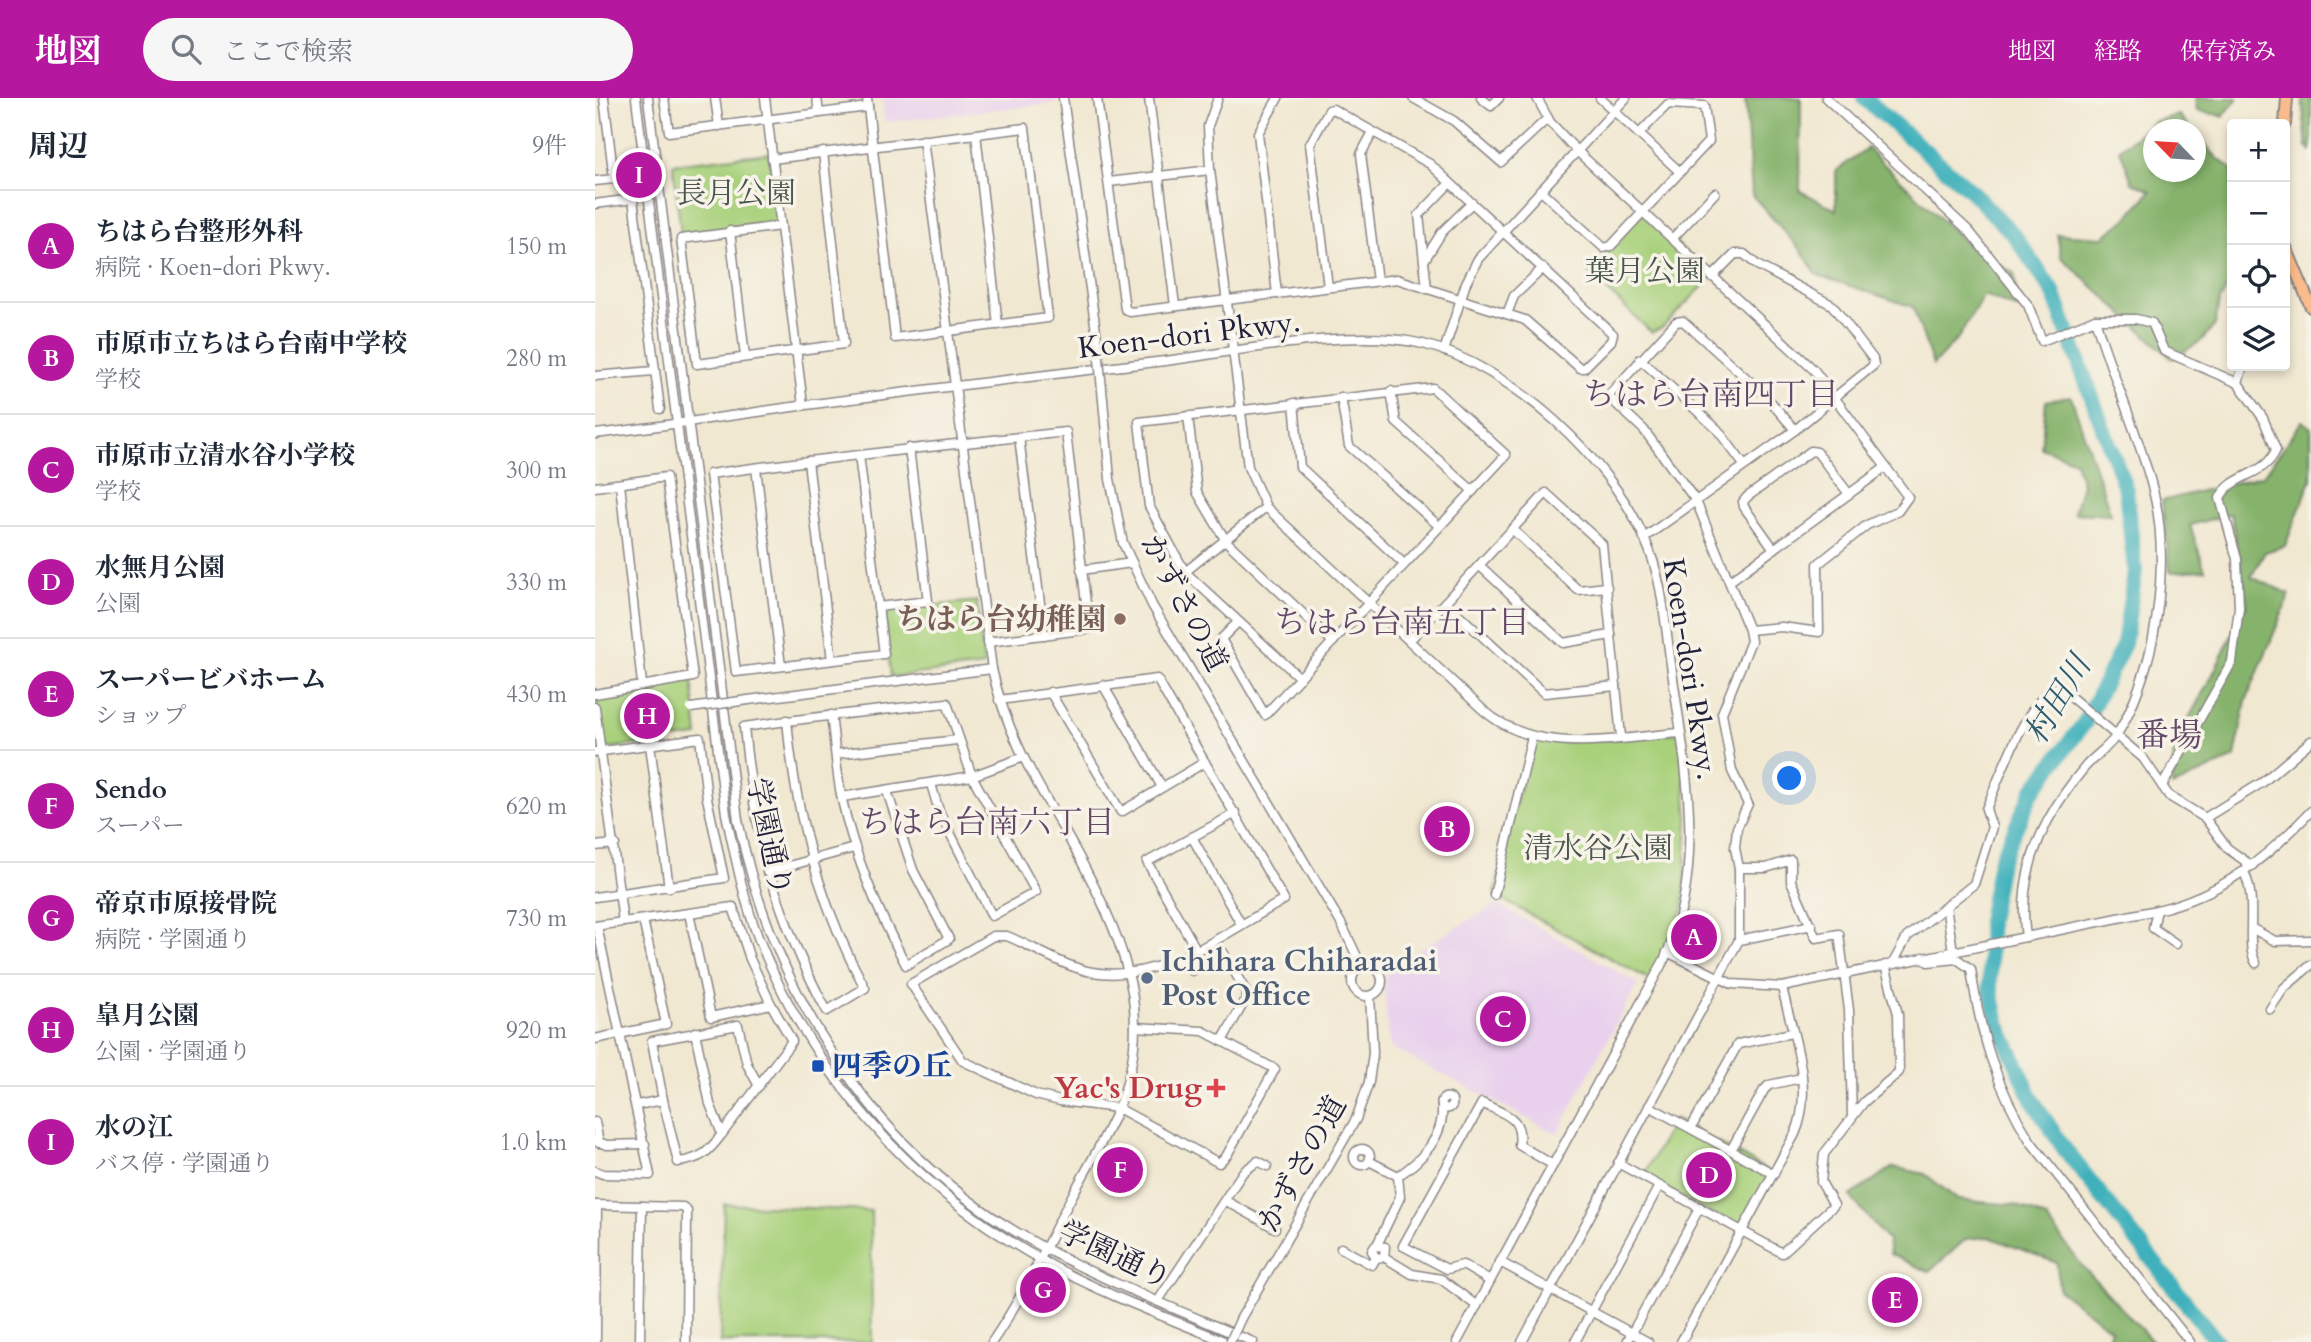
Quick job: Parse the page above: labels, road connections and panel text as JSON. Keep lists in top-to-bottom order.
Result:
{
  "streets": {
    "street": ["Koen-dori Pkwy.", "かずさの道", "学園通り"]
  },
  "crossings": [
    ["Koen-dori Pkwy.", "学園通り"],
    ["かずさの道", "学園通り"]
  ],
  "districts": [
    "ちはら台南四丁目",
    "ちはら台南五丁目",
    "番場",
    "ちはら台南六丁目"
  ],
  "water": ["村田川"],
  "parks": ["長月公園", "葉月公園", "清水谷公園"],
  "places": {
    "other": ["ちはら台幼稚園", "Ichihara Chiharadai Post Office"],
    "transit": ["四季の丘"],
    "health": ["Yac's Drug"]
  },
  "north": "top left",
  "page": {
    "header": "地図",
    "search": "ここで検索",
    "nav": ["地図", "経路", "保存済み"],
    "heading": ["周辺", "9件"],
    "map_buttons": ["+", "−"],
    "pins": [
      "I",
      "H",
      "B",
      "A",
      "C",
      "F",
      "D",
      "G",
      "E"
    ],
    "list": [
      {
        "mark": "A",
        "name": "ちはら台整形外科",
        "note": "病院 · Koen-dori Pkwy.",
        "value": "150 m"
      },
      {
        "mark": "B",
        "name": "市原市立ちはら台南中学校",
        "note": "学校",
        "value": "280 m"
      },
      {
        "mark": "C",
        "name": "市原市立清水谷小学校",
        "note": "学校",
        "value": "300 m"
      },
      {
        "mark": "D",
        "name": "水無月公園",
        "note": "公園",
        "value": "330 m"
      },
      {
        "mark": "E",
        "name": "スーパービバホーム",
        "note": "ショップ",
        "value": "430 m"
      },
      {
        "mark": "F",
        "name": "Sendo",
        "note": "スーパー",
        "value": "620 m"
      },
      {
        "mark": "G",
        "name": "帝京市原接骨院",
        "note": "病院 · 学園通り",
        "value": "730 m"
      },
      {
        "mark": "H",
        "name": "皐月公園",
        "note": "公園 · 学園通り",
        "value": "920 m"
      },
      {
        "mark": "I",
        "name": "水の江",
        "note": "バス停 · 学園通り",
        "value": "1.0 km"
      }
    ]
  }
}
